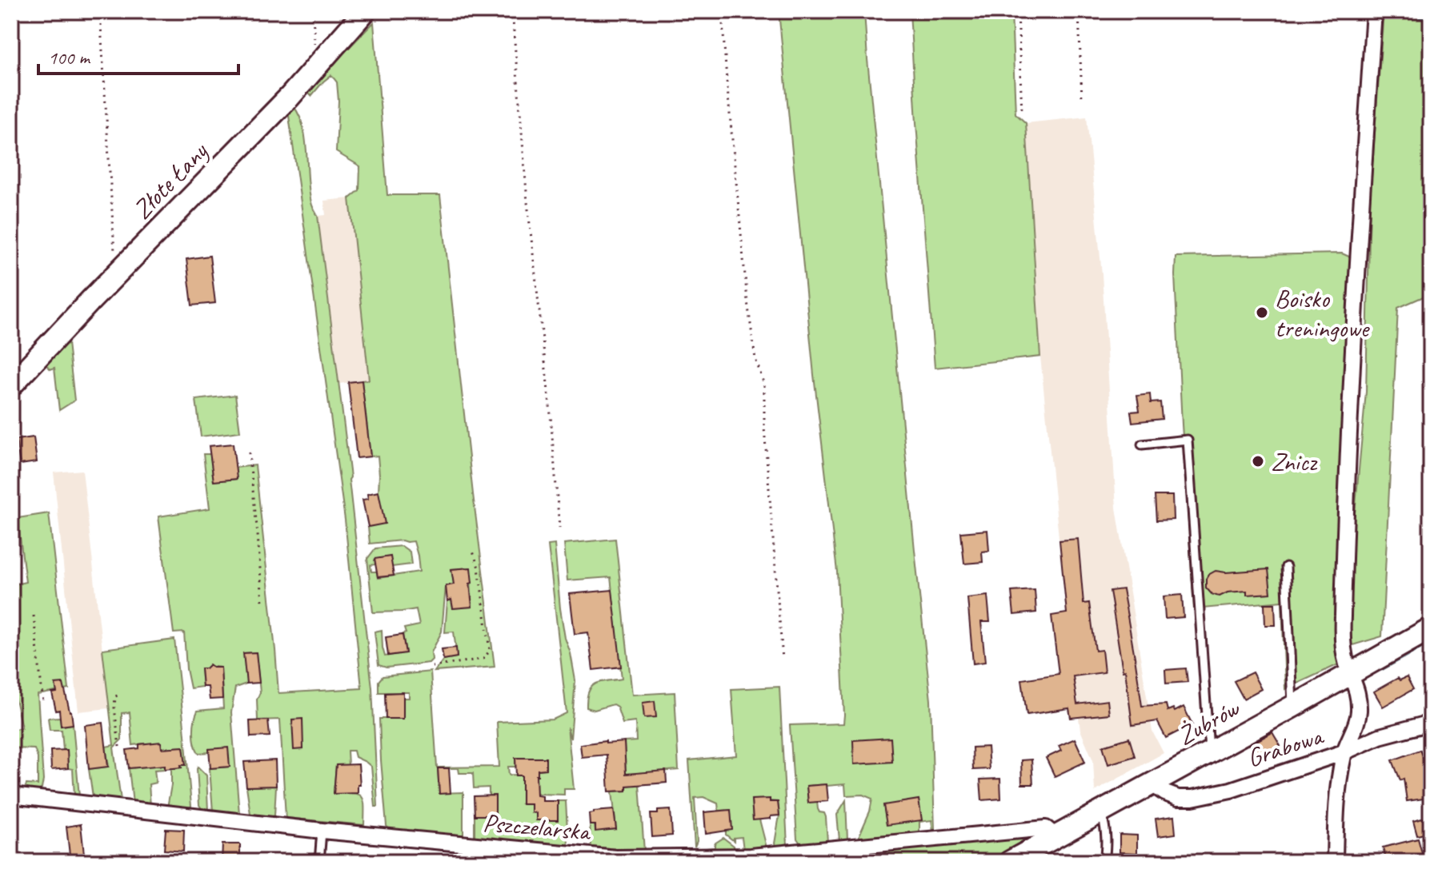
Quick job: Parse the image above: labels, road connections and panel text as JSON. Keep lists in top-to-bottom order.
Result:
{
  "streets": {
    "street": [
      "Złote Łany",
      "Żubrów",
      "Grabowa",
      "Pszczelarska"
    ]
  },
  "crossings": [
    ["Żubrów", "Grabowa"],
    ["Żubrów", "Pszczelarska"]
  ],
  "places": ["Boisko treningowe", "Znicz"],
  "scale_bar": "100 m"
}
